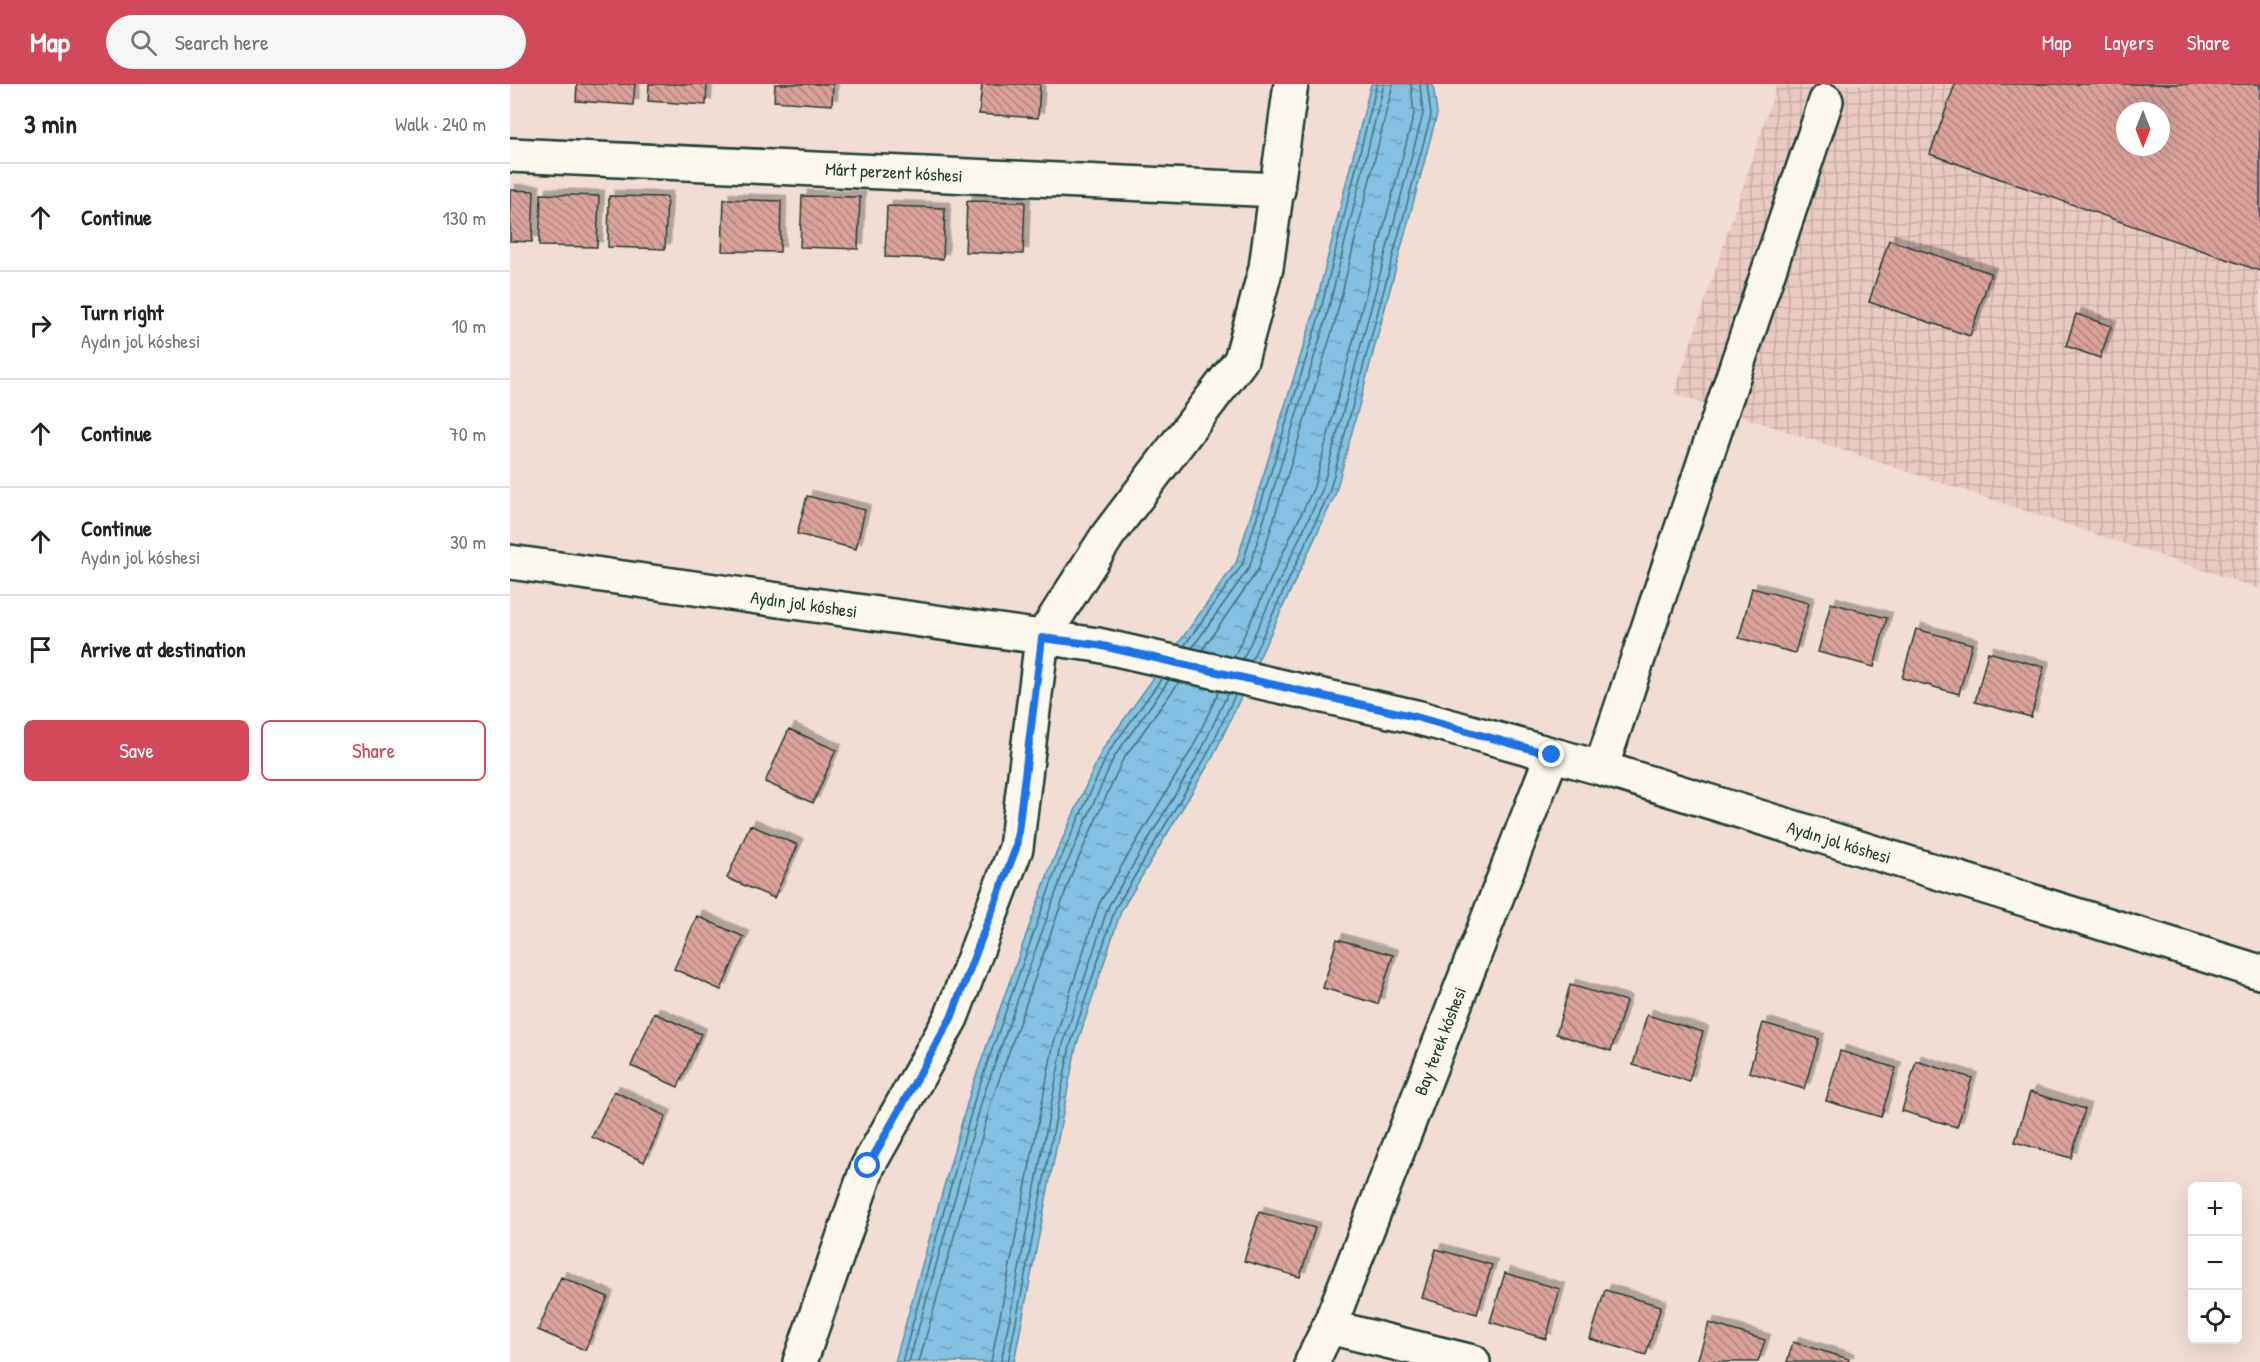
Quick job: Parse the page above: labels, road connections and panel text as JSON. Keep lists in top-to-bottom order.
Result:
{
  "streets": {
    "street": ["Márt perzent kóshesi", "Aydın jol kóshesi", "Bay terek kóshesi"]
  },
  "crossings": [
    ["Aydın jol kóshesi", "Bay terek kóshesi"]
  ],
  "north": "bottom",
  "page": {
    "header": "Map",
    "search": "Search here",
    "nav": ["Map", "Layers", "Share"],
    "heading": ["3 min", "Walk · 240 m"],
    "list": [
      ["Continue", "130 m"],
      ["Turn right", "Aydın jol kóshesi", "10 m"],
      ["Continue", "70 m"],
      ["Continue", "Aydın jol kóshesi", "30 m"],
      "Arrive at destination"
    ],
    "buttons": ["Save", "Share"],
    "map_buttons": ["+", "−"]
  }
}
